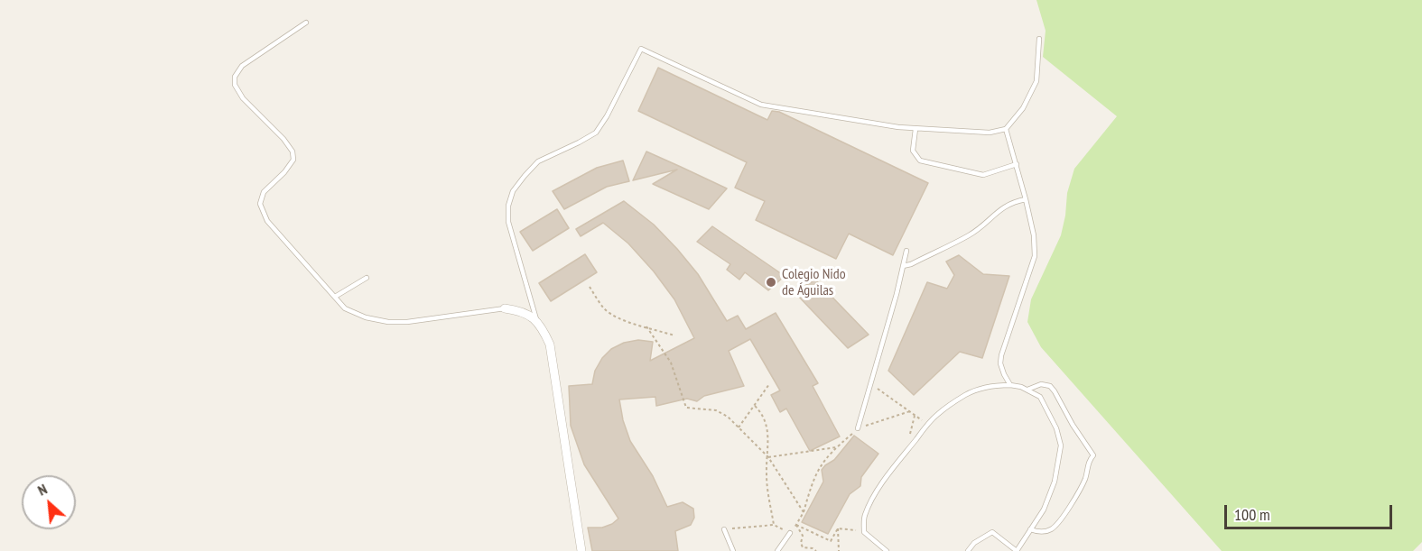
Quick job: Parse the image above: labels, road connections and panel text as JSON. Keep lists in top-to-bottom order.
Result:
{
  "places": ["Colegio Nido de Águilas"],
  "scale_bar": "100 m",
  "north": "top left"
}
